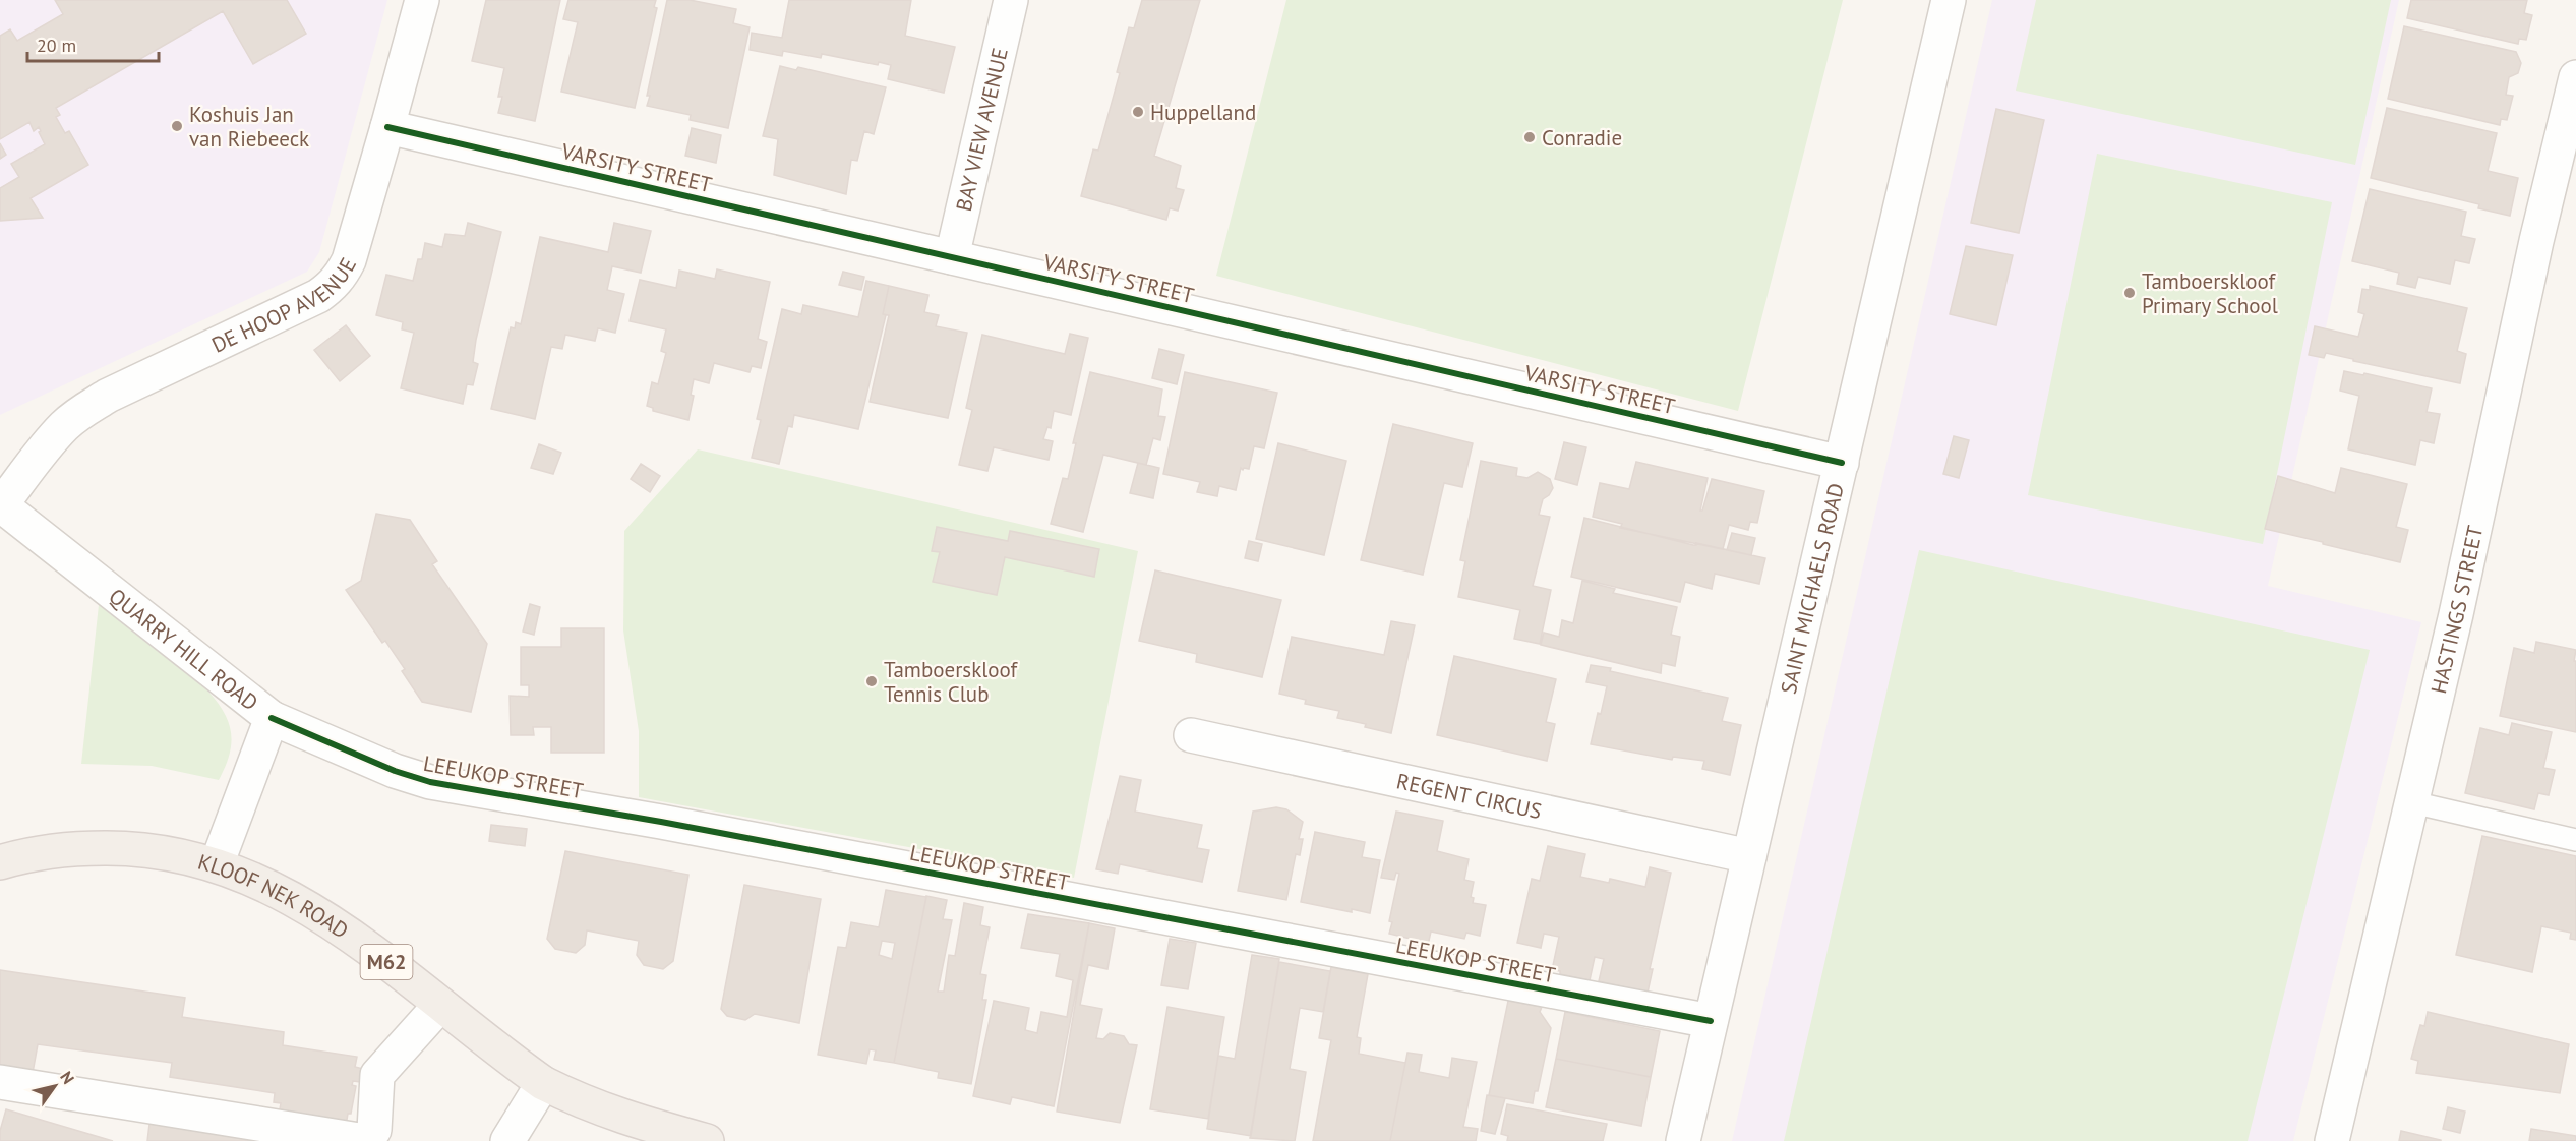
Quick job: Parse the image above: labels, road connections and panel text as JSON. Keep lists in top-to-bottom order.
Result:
{
  "streets": {
    "main road": ["KLOOF NEK ROAD", "M62"],
    "street": [
      "BAY VIEW AVENUE",
      "VARSITY STREET",
      "DE HOOP AVENUE",
      "SAINT MICHAELS ROAD",
      "HASTINGS STREET",
      "QUARRY HILL ROAD",
      "LEEUKOP STREET",
      "REGENT CIRCUS"
    ]
  },
  "crossings": [
    ["BAY VIEW AVENUE", "VARSITY STREET"],
    ["VARSITY STREET", "DE HOOP AVENUE"],
    ["VARSITY STREET", "SAINT MICHAELS ROAD"],
    ["DE HOOP AVENUE", "QUARRY HILL ROAD"],
    ["SAINT MICHAELS ROAD", "LEEUKOP STREET"],
    ["SAINT MICHAELS ROAD", "REGENT CIRCUS"],
    ["QUARRY HILL ROAD", "LEEUKOP STREET"],
    ["QUARRY HILL ROAD", "KLOOF NEK ROAD"]
  ],
  "places": [
    "Huppelland",
    "Koshuis Jan van Riebeeck",
    "Conradie",
    "Tamboerskloof Primary School",
    "Tamboerskloof Tennis Club"
  ],
  "scale_bar": "20 m",
  "north": "top right"
}
